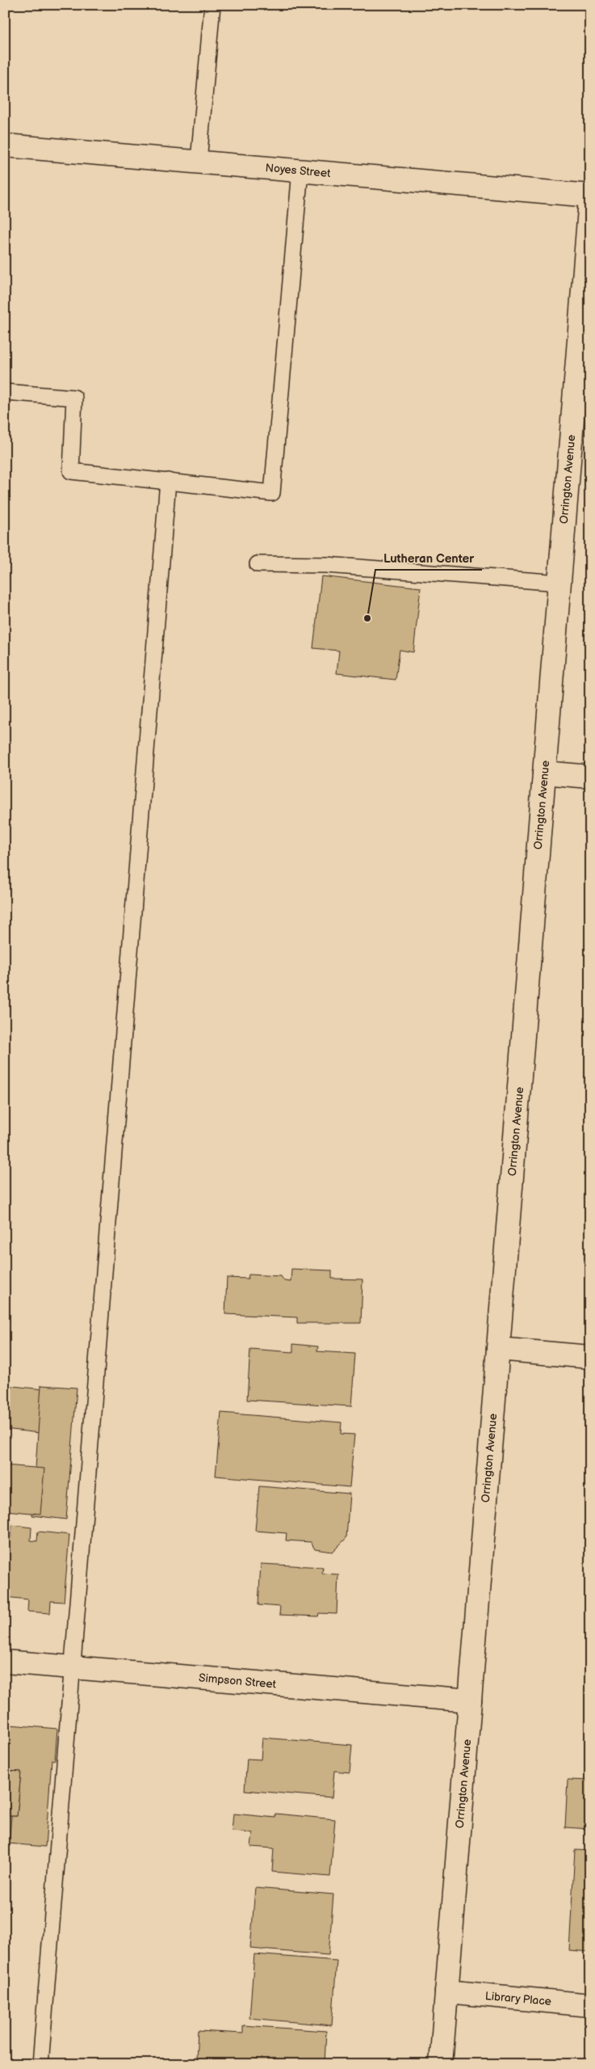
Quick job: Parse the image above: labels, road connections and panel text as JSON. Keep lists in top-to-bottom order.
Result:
{
  "streets": {
    "street": [
      "Noyes Street",
      "Orrington Avenue",
      "Simpson Street",
      "Library Place"
    ]
  },
  "crossings": [
    ["Orrington Avenue", "Simpson Street"],
    ["Orrington Avenue", "Library Place"]
  ],
  "places": ["Lutheran Center"]
}
